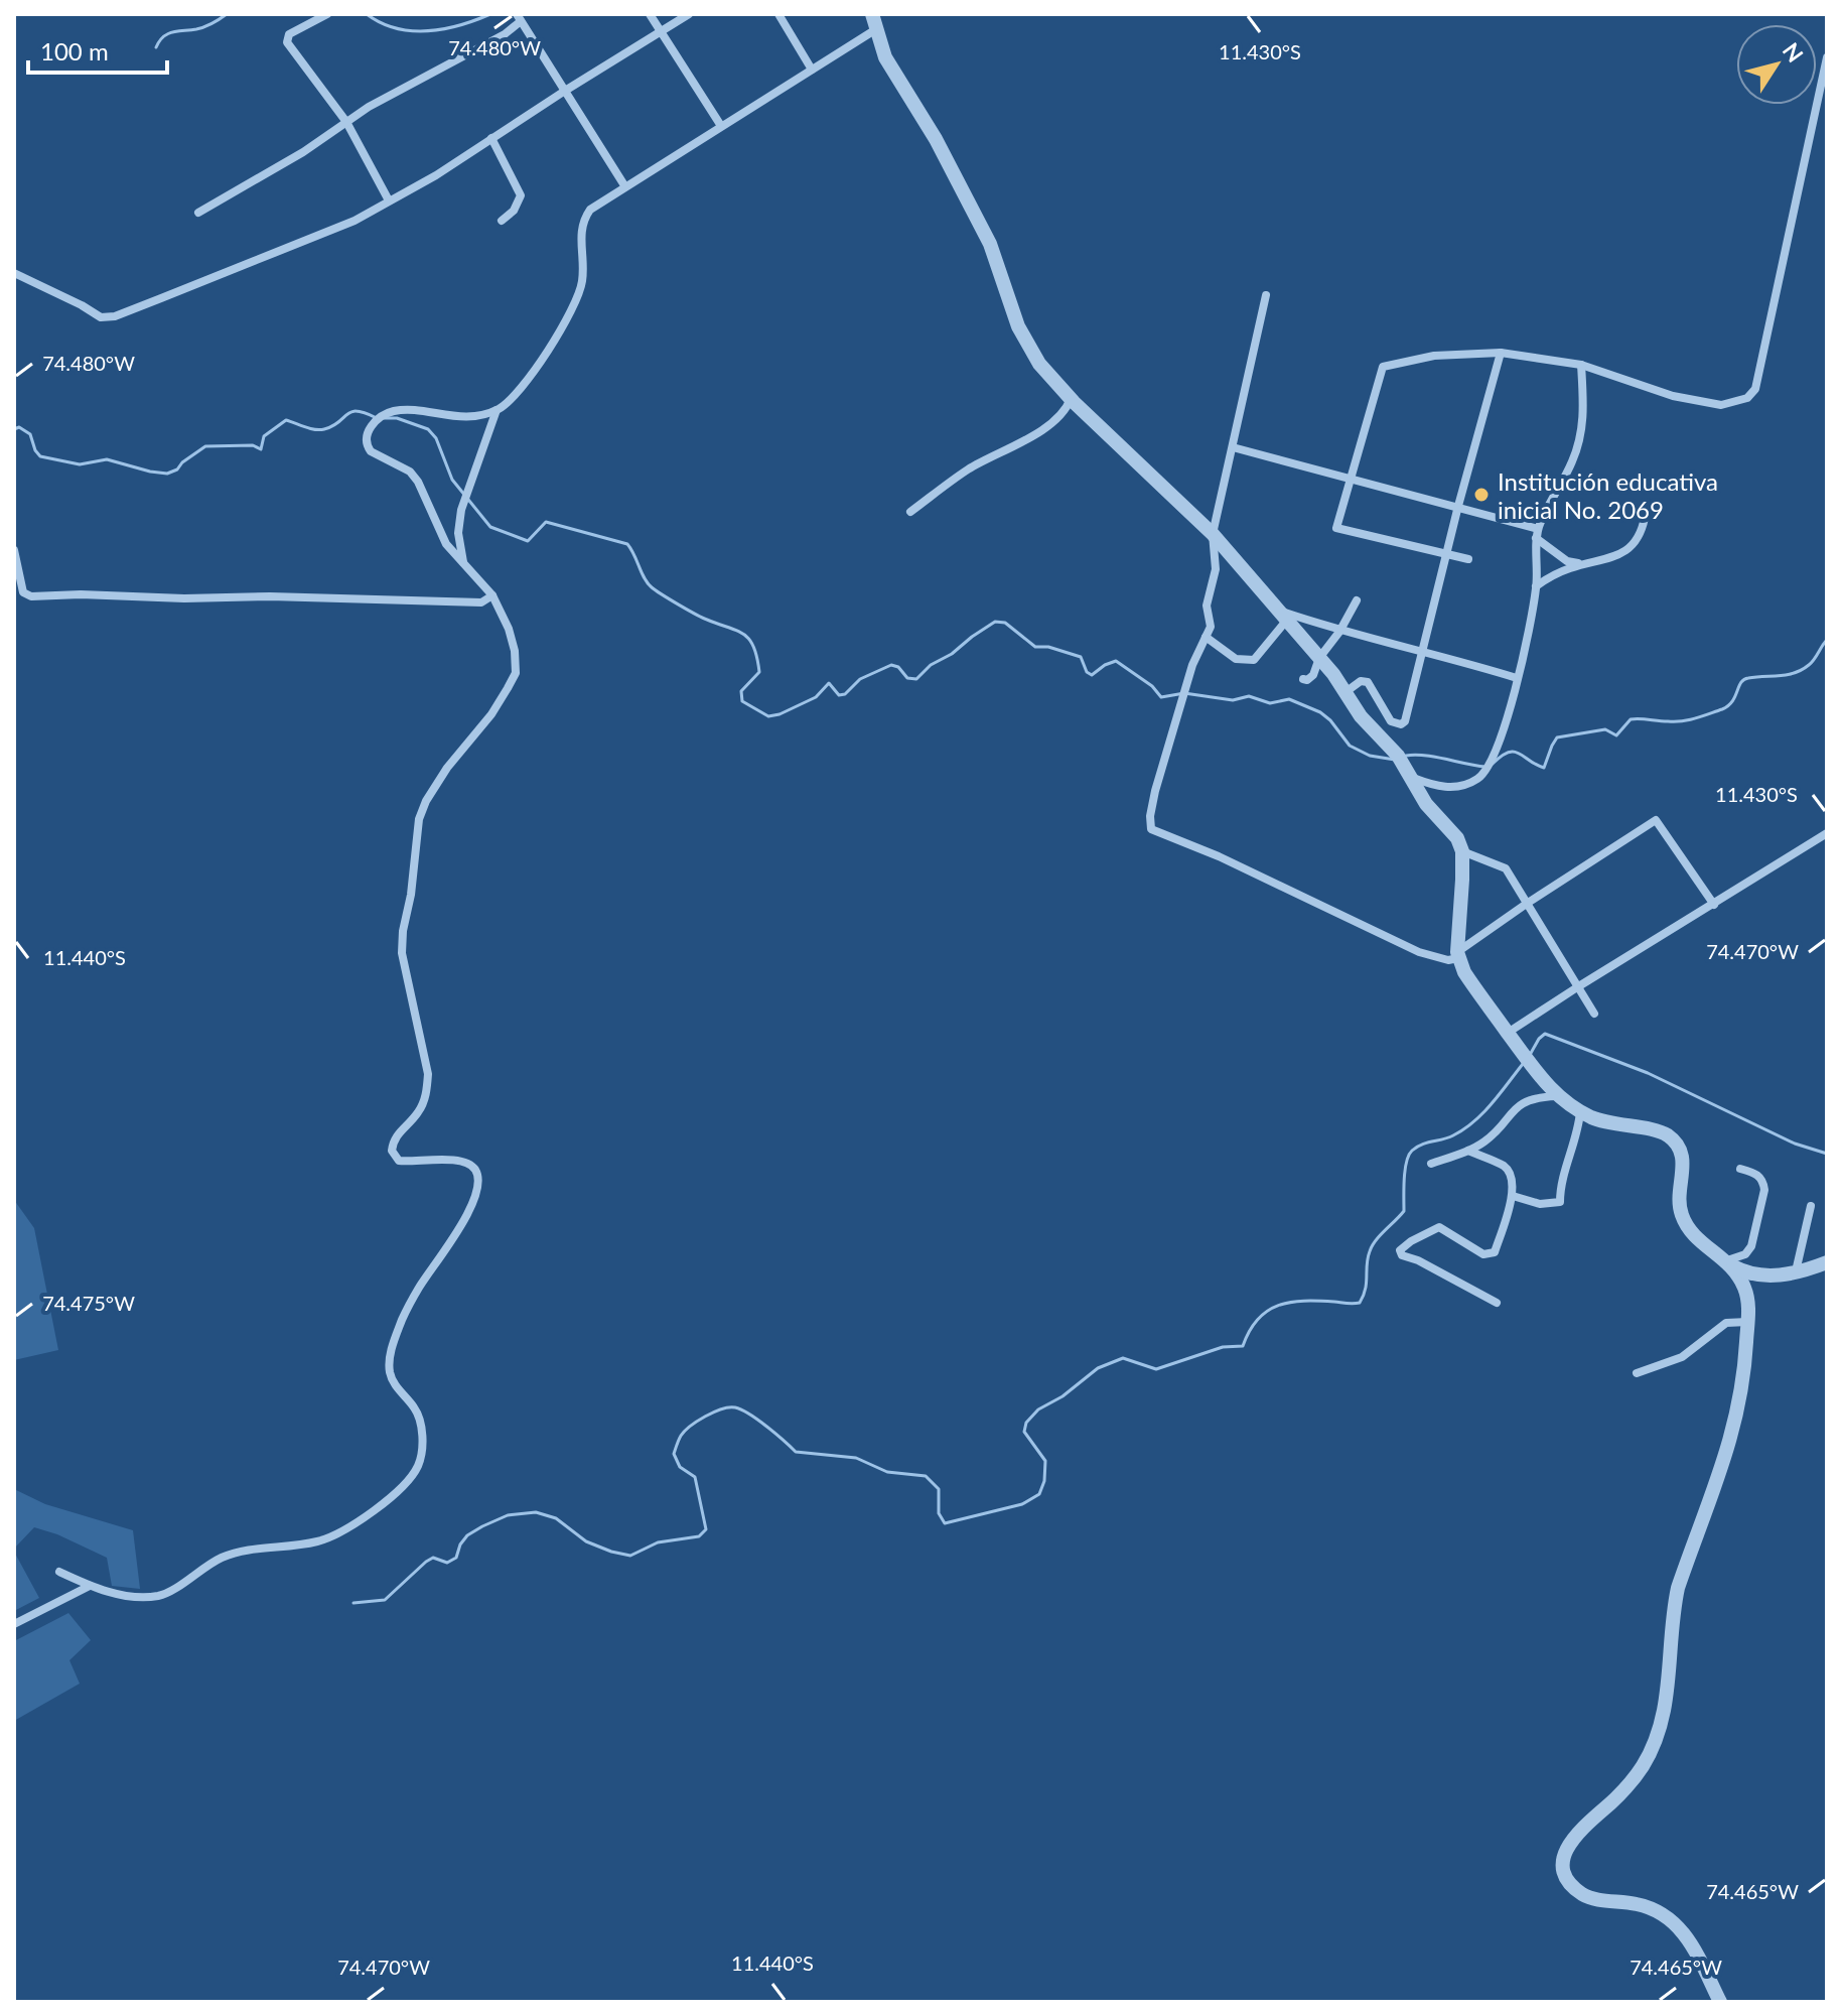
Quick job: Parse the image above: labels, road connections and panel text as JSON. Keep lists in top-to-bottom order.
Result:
{
  "places": ["Institución educativa inicial No. 2069"],
  "scale_bar": "100 m",
  "north": "top right",
  "coordinates": [
    "74.480°W",
    "11.430°S",
    "74.470°W",
    "11.440°S",
    "74.475°W",
    "74.465°W"
  ]
}
